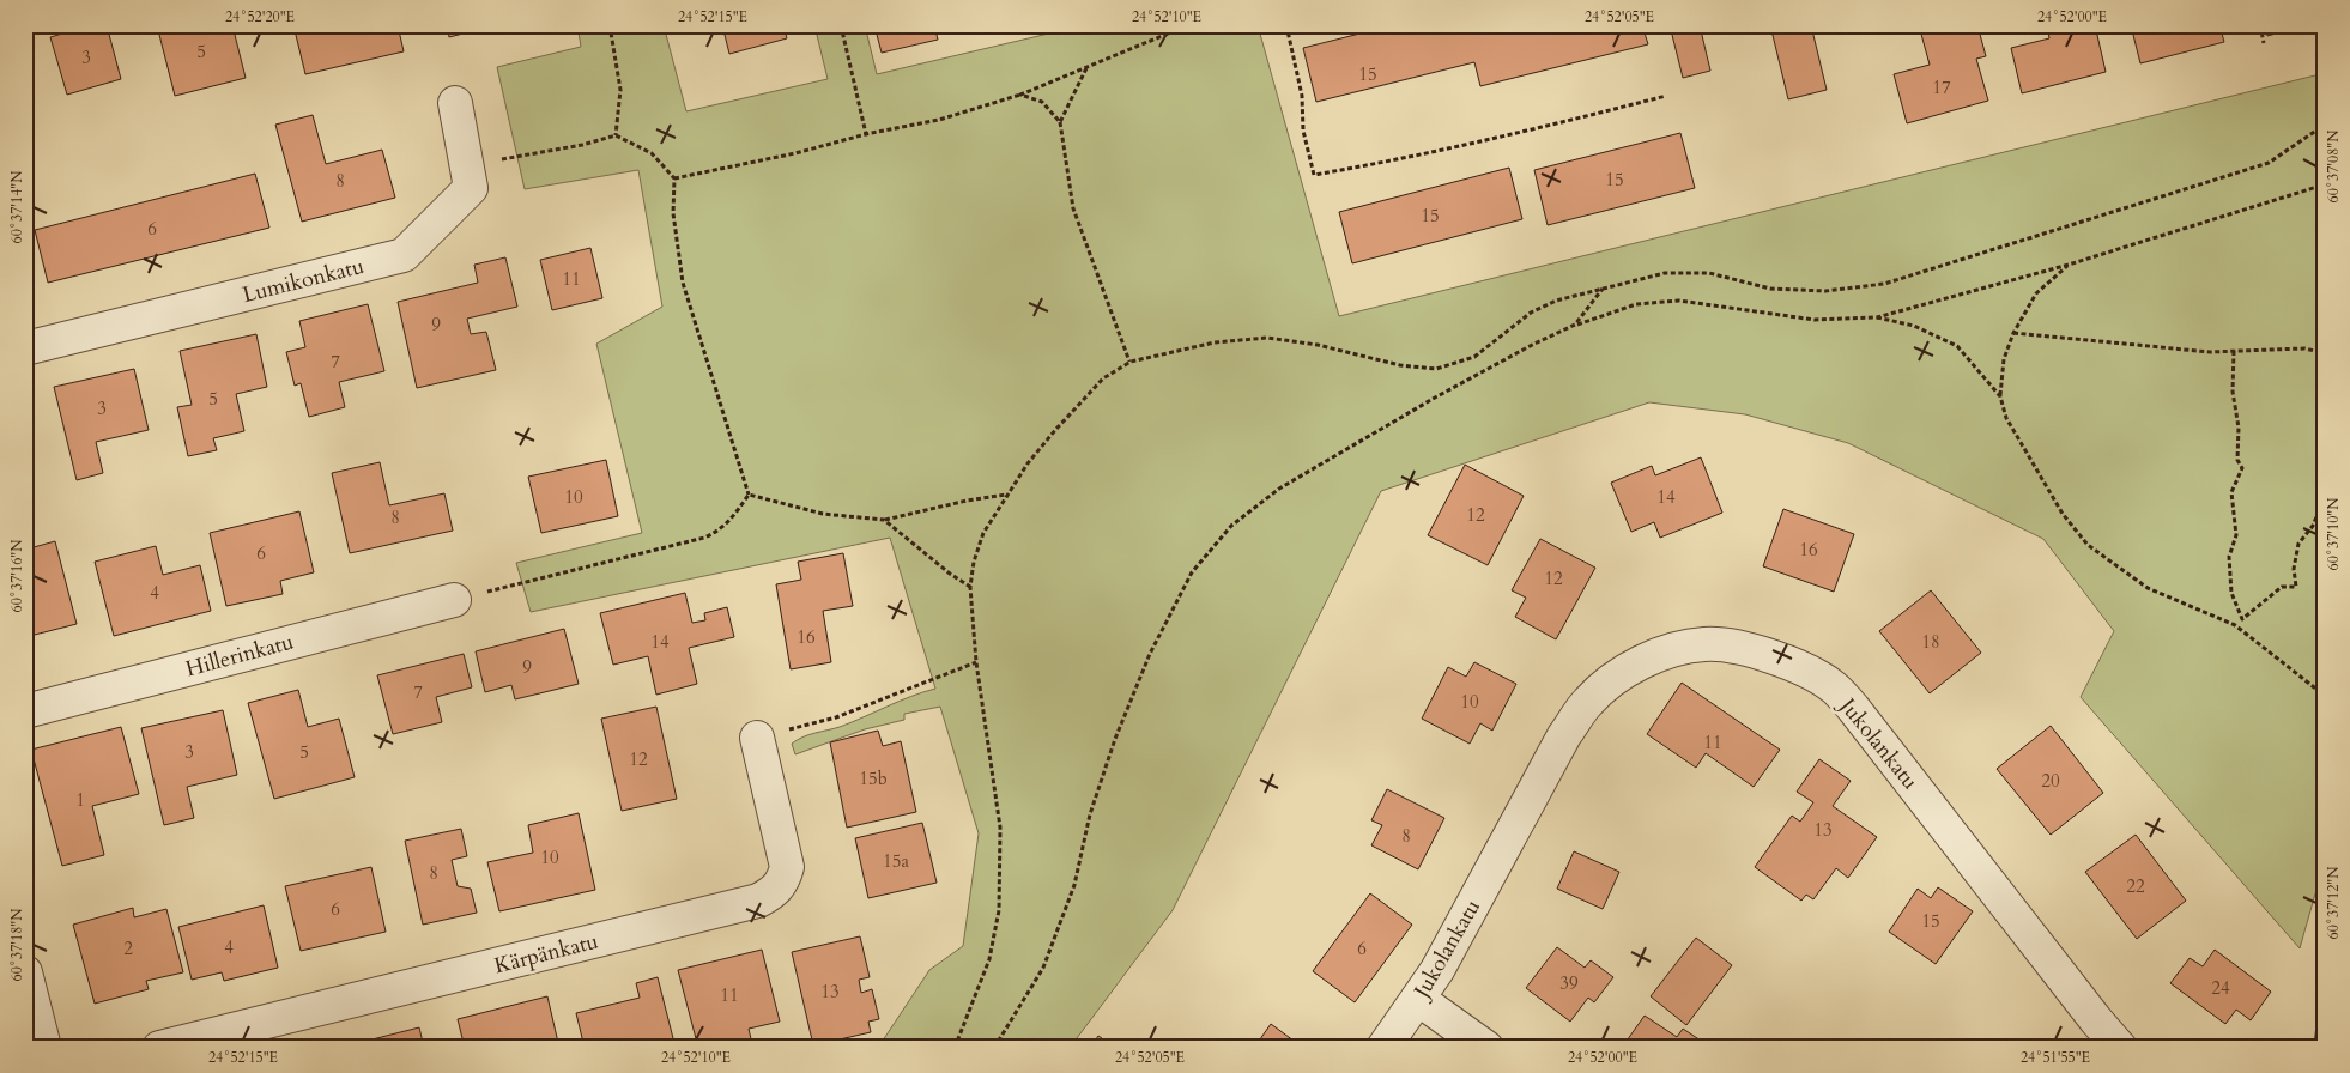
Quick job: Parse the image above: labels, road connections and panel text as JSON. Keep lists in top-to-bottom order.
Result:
{
  "streets": {
    "street": [
      "Lumikonkatu",
      "Hillerinkatu",
      "Jukolankatu",
      "Kärpänkatu"
    ]
  },
  "house_numbers": [
    "5",
    "3",
    "15",
    "17",
    "15",
    "8",
    "15",
    "6",
    "11",
    "9",
    "7",
    "5",
    "3",
    "10",
    "14",
    "12",
    "8",
    "16",
    "6",
    "12",
    "4",
    "16",
    "14",
    "18",
    "9",
    "7",
    "10",
    "11",
    "3",
    "5",
    "12",
    "15b",
    "20",
    "1",
    "13",
    "8",
    "10",
    "15a",
    "8",
    "22",
    "6",
    "15",
    "4",
    "2",
    "6",
    "39",
    "24",
    "13",
    "11"
  ],
  "coordinates": [
    "24°52'20\"E",
    "24°52'15\"E",
    "24°52'10\"E",
    "24°52'05\"E",
    "24°52'00\"E",
    "60°37'08\"N",
    "60°37'14\"N",
    "60°37'10\"N",
    "60°37'16\"N",
    "60°37'12\"N",
    "60°37'18\"N",
    "24°51'55\"E"
  ]
}
